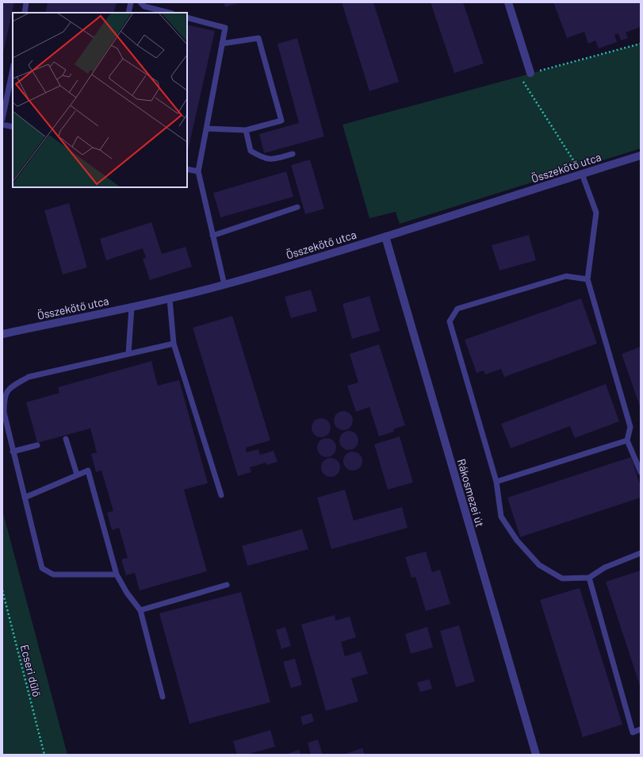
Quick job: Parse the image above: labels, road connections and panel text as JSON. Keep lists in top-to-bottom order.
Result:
{
  "streets": {
    "street": ["Összekötő utca", "Rákosmezei út"],
    "path": ["Ecseri dűlő"]
  },
  "crossings": [
    ["Összekötő utca", "Rákosmezei út"]
  ]
}
